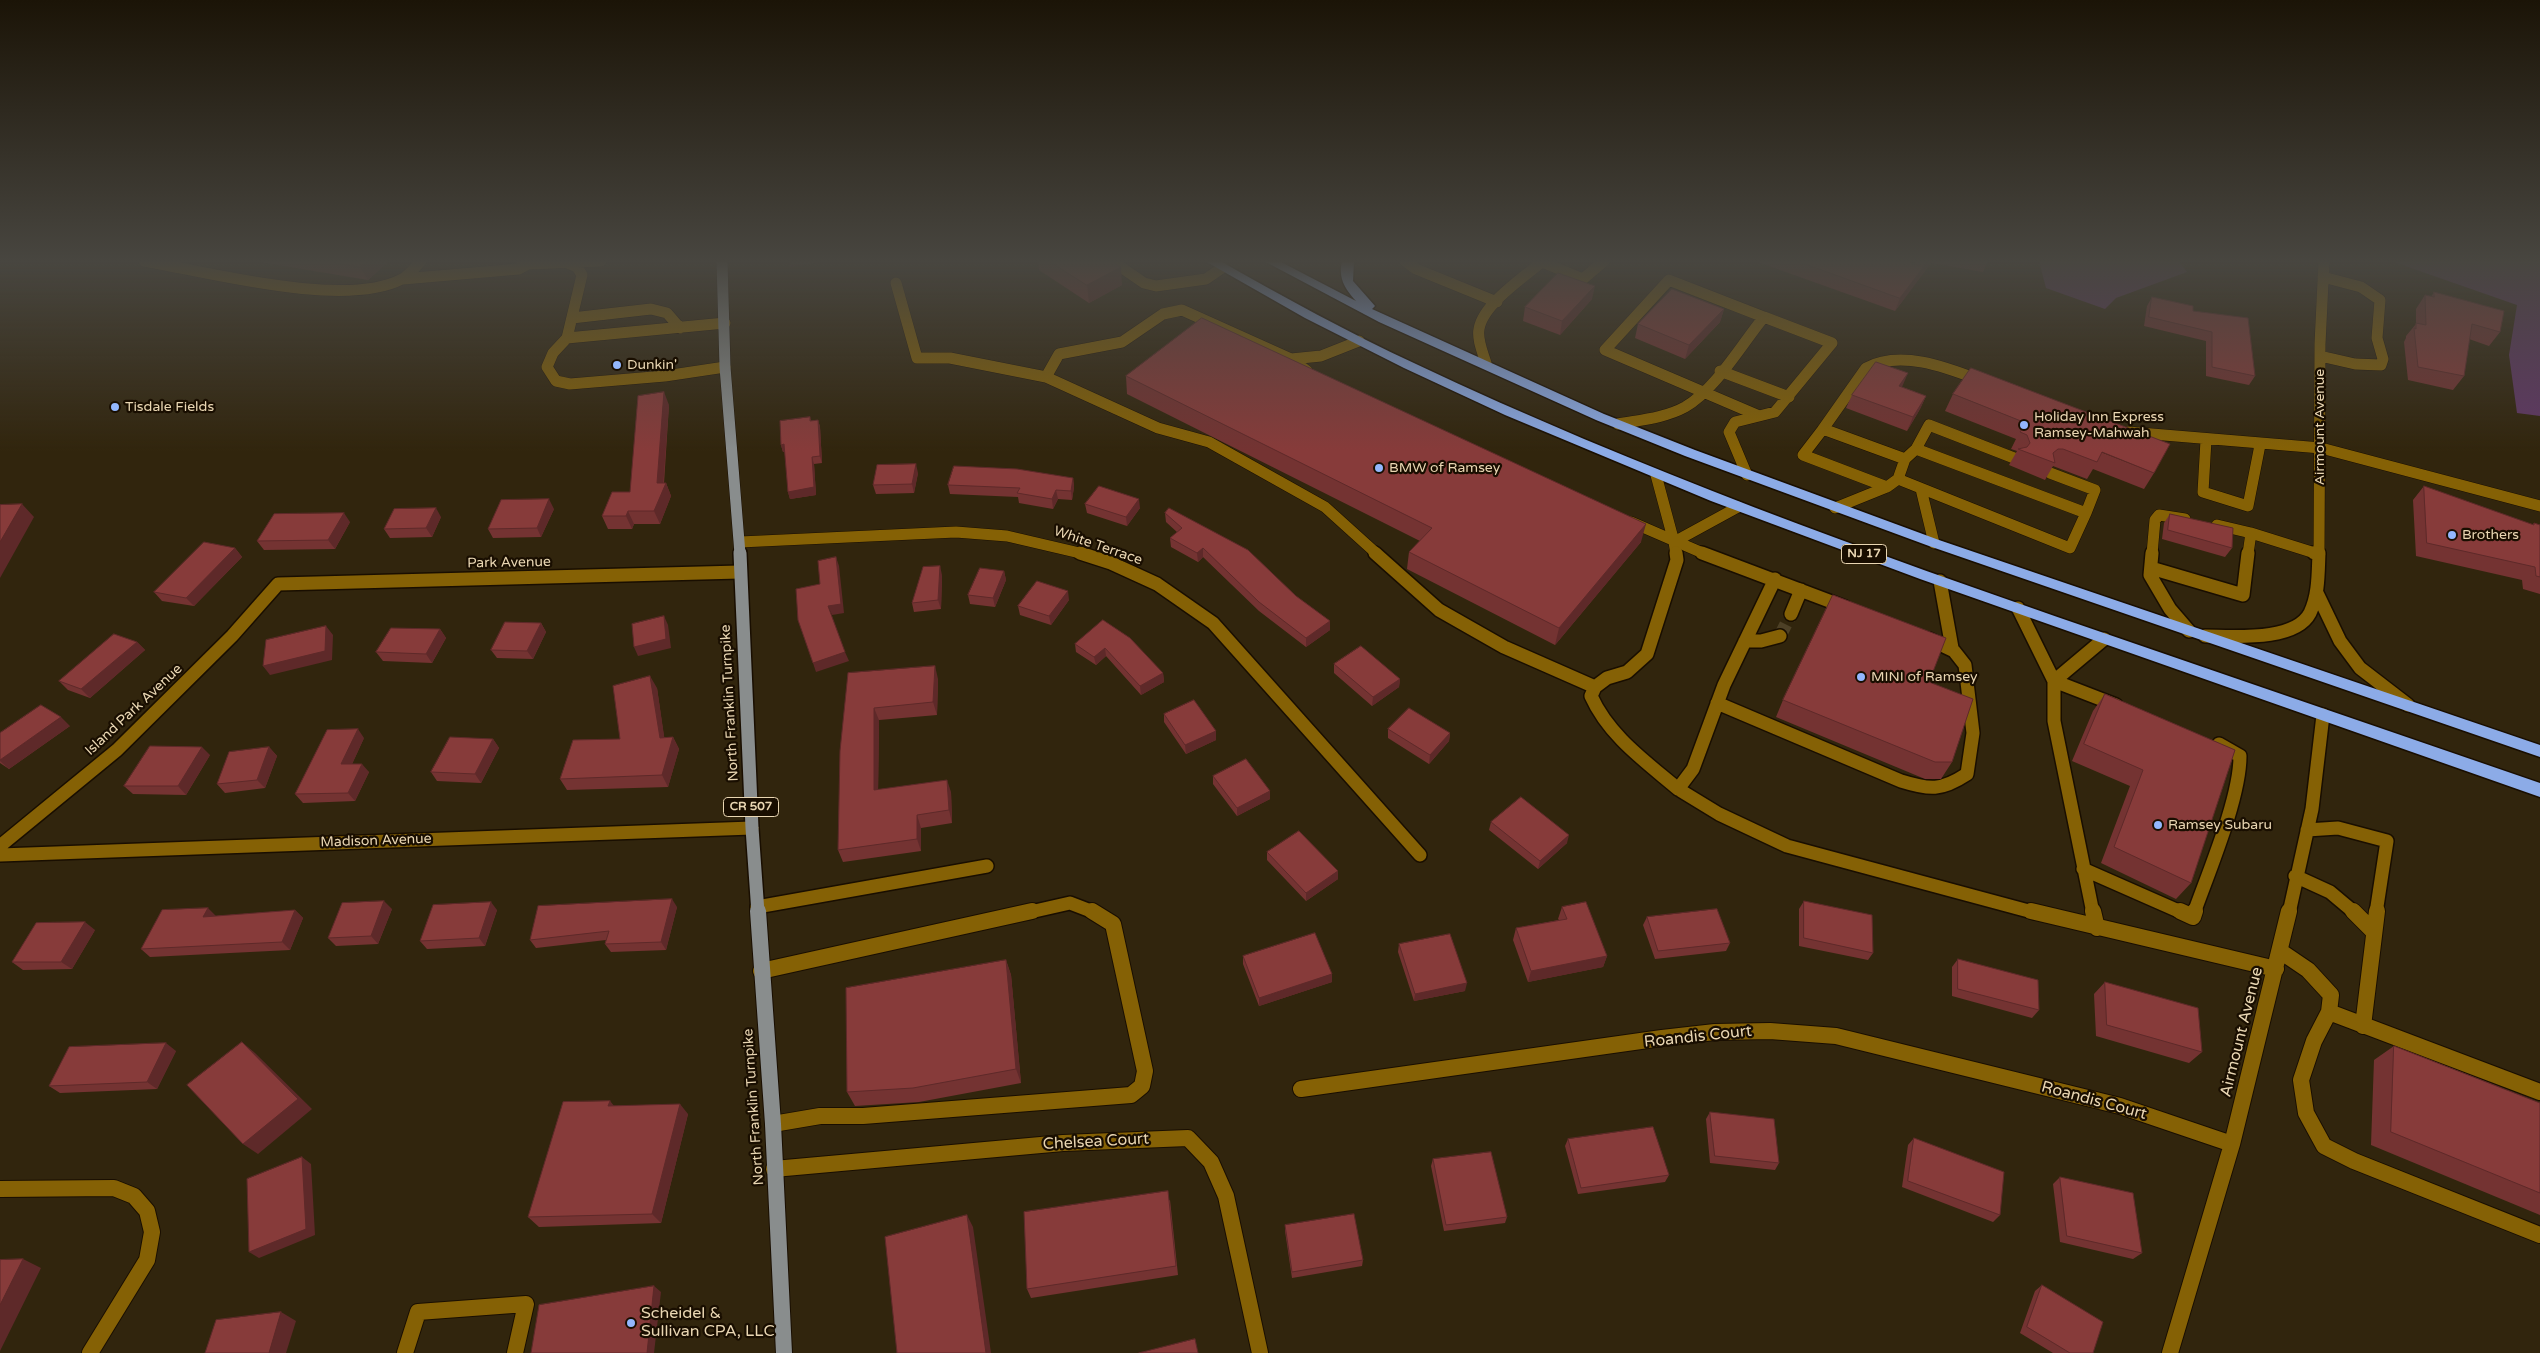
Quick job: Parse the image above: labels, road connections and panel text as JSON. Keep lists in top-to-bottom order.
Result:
{
  "streets": {
    "highway": ["NJ 17"],
    "main road": ["North Franklin Turnpike", "CR 507"],
    "street": [
      "Airmount Avenue",
      "White Terrace",
      "Park Avenue",
      "Island Park Avenue",
      "Madison Avenue",
      "Roandis Court",
      "Chelsea Court"
    ]
  },
  "crossings": [
    ["Airmount Avenue", "NJ 17"],
    ["Airmount Avenue", "Roandis Court"],
    ["White Terrace", "North Franklin Turnpike"],
    ["Park Avenue", "North Franklin Turnpike"],
    ["Park Avenue", "Island Park Avenue"],
    ["North Franklin Turnpike", "Madison Avenue"],
    ["North Franklin Turnpike", "Chelsea Court"]
  ],
  "places": [
    "Dunkin'",
    "Tisdale Fields",
    "Holiday Inn Express Ramsey-Mahwah",
    "BMW of Ramsey",
    "Brothers",
    "MINI of Ramsey",
    "Ramsey Subaru",
    "Scheidel & Sullivan CPA, LLC"
  ]
}
